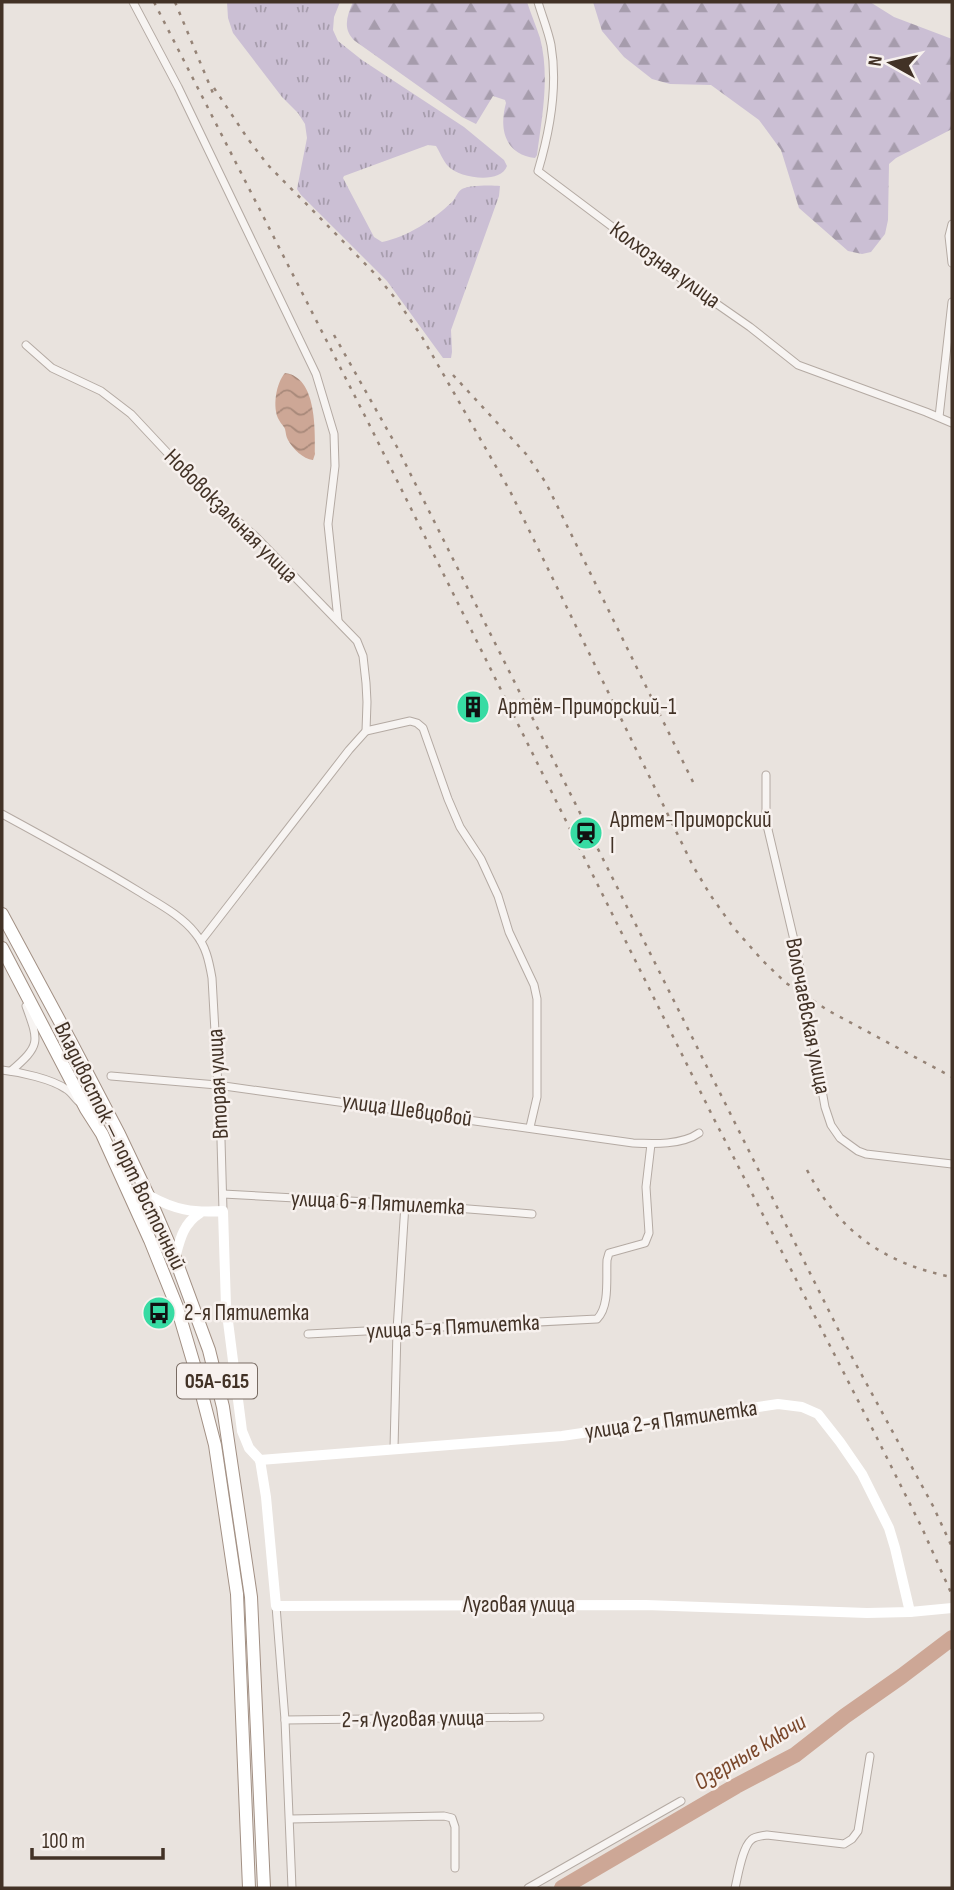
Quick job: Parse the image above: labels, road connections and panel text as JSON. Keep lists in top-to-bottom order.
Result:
{
  "streets": {
    "highway": ["Владивосток — порт Восточный", "05А-615"],
    "main road": ["Вторая улица", "улица 2-я Пятилетка", "Луговая улица"],
    "street": [
      "Колхозная улица",
      "Нововокзальная улица",
      "Волочаевская улица",
      "улица Шевцовой",
      "улица 6-я Пятилетка",
      "улица 5-я Пятилетка",
      "2-я Луговая улица"
    ]
  },
  "crossings": [
    ["Вторая улица", "улица Шевцовой"],
    ["Вторая улица", "улица 6-я Пятилетка"],
    ["Вторая улица", "улица 2-я Пятилетка"],
    ["улица Шевцовой", "улица 5-я Пятилетка"],
    ["улица 2-я Пятилетка", "Луговая улица"]
  ],
  "water": ["Озерные ключи"],
  "places": {
    "building": ["Артём-Приморский-1"],
    "station": ["Артем-Приморский I"],
    "bus stop": ["2-я Пятилетка"]
  },
  "scale_bar": "100 m",
  "north": "left"
}
